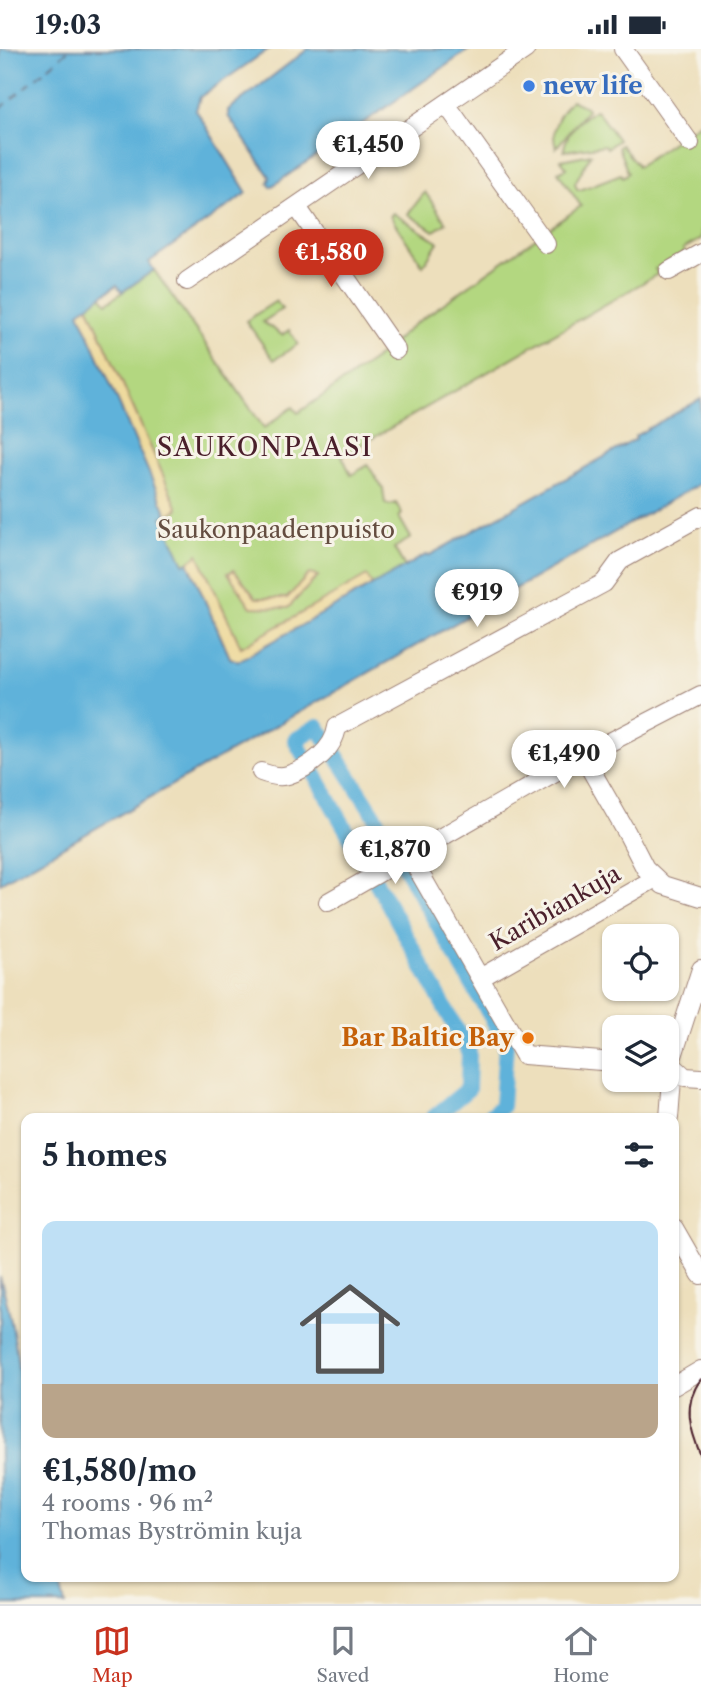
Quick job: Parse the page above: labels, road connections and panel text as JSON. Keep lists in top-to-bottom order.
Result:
{
  "streets": {
    "street": ["Karibiankuja"]
  },
  "districts": ["SAUKONPAASI"],
  "parks": ["Saukonpaadenpuisto"],
  "places": ["new life", "Bar Baltic Bay"],
  "page": {
    "status": "19:03",
    "price": [
      "€1,450",
      "€1,580",
      "€919",
      "€1,490",
      "€1,870"
    ],
    "heading": "5 homes",
    "list": [
      {
        "name": "€1,580/mo",
        "note": "4 rooms · 96 m² · Thomas Byströmin kuja"
      }
    ],
    "tabs": ["Map", "Saved", "Home"]
  }
}
